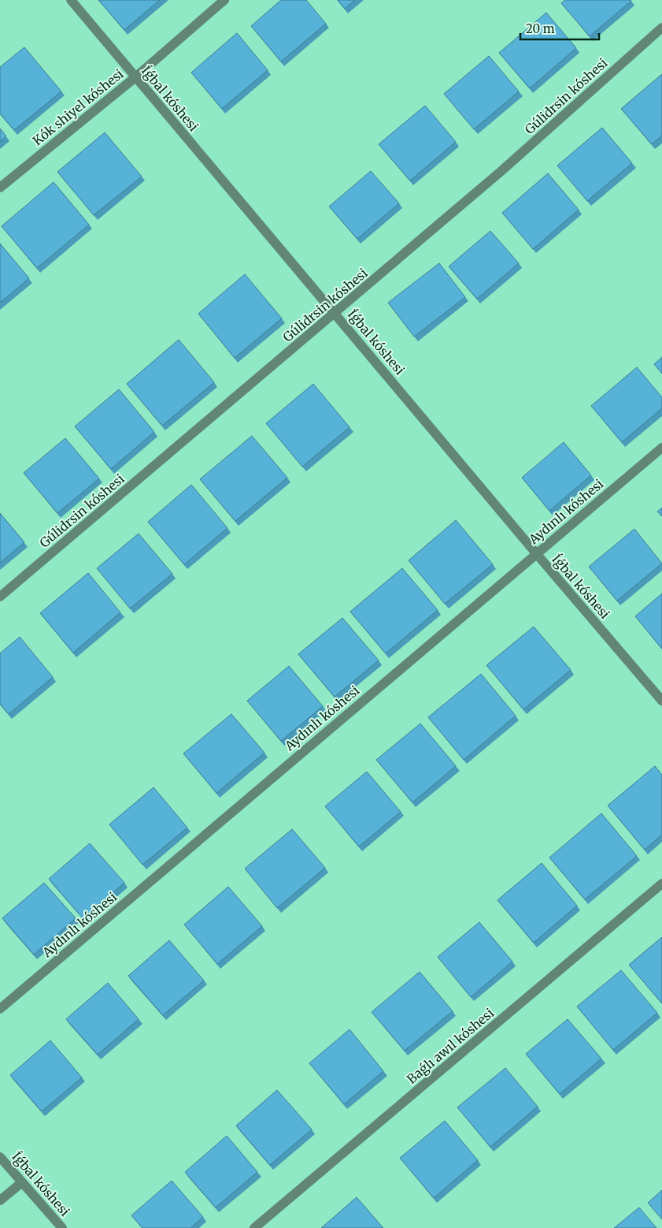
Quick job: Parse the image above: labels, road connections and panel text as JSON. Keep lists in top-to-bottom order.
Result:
{
  "streets": {
    "street": [
      "Gúlidrsin kóshesi",
      "Íǵbal kóshesi",
      "Kók shiyel kóshesi",
      "Aydınlı kóshesi",
      "Baǵlı awıl kóshesi"
    ]
  },
  "crossings": [
    ["Gúlidrsin kóshesi", "Íǵbal kóshesi"],
    ["Íǵbal kóshesi", "Kók shiyel kóshesi"],
    ["Íǵbal kóshesi", "Aydınlı kóshesi"]
  ],
  "scale_bar": "20 m"
}
